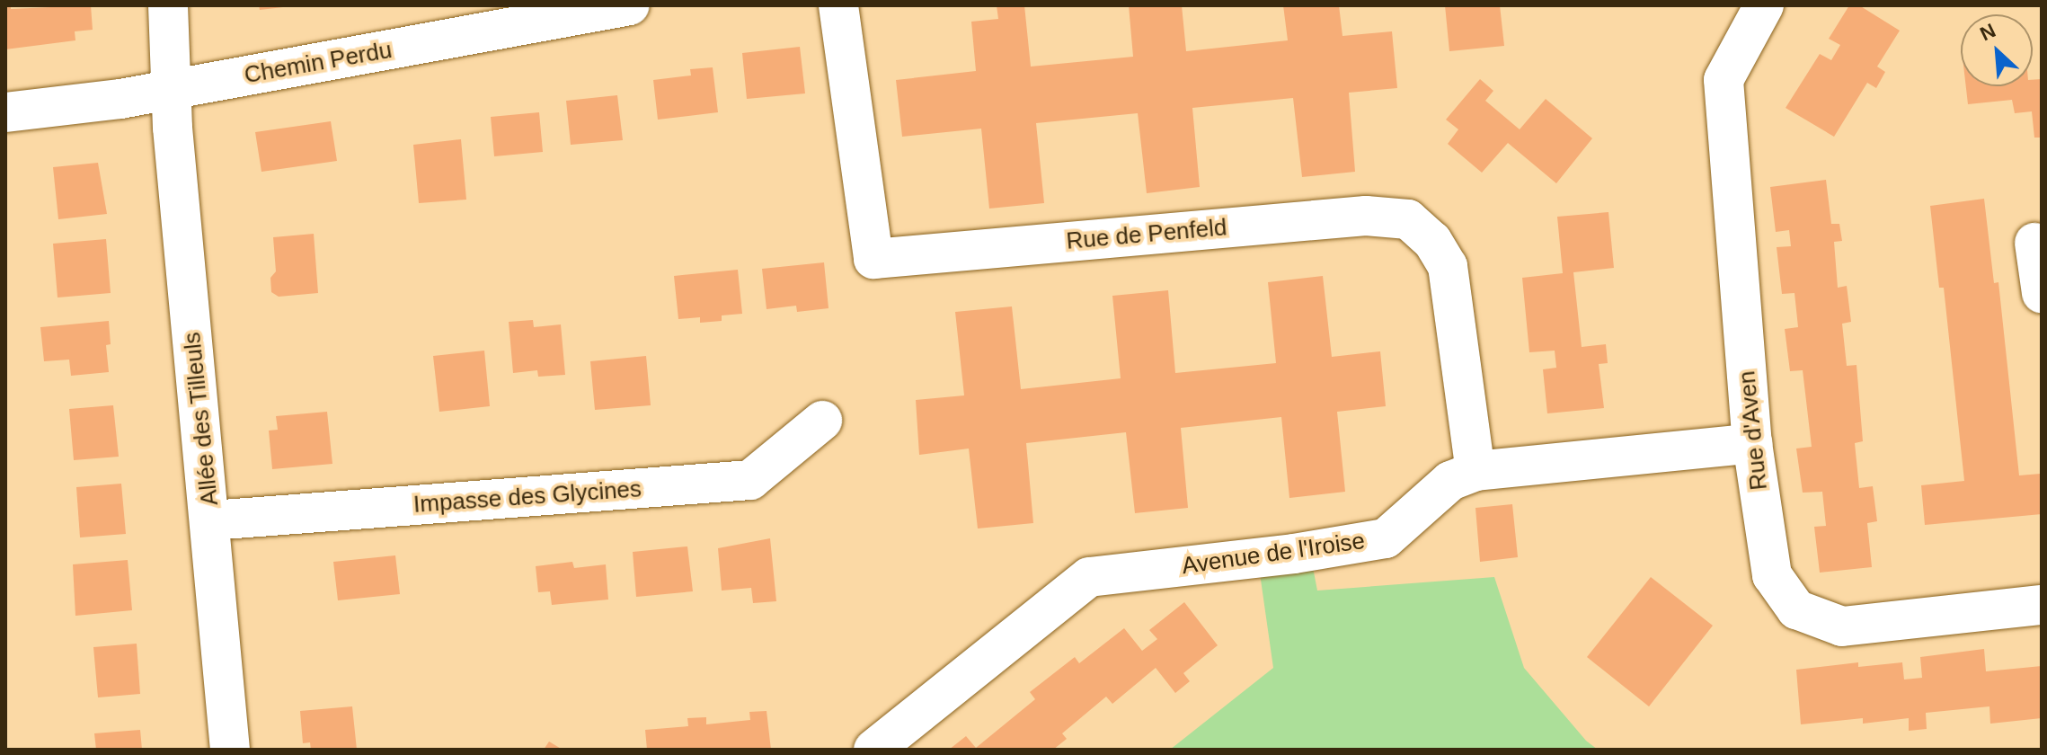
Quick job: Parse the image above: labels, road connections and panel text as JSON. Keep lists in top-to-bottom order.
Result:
{
  "streets": {
    "street": [
      "Chemin Perdu",
      "Rue de Penfeld",
      "Allée des Tilleuls",
      "Rue d'Aven",
      "Impasse des Glycines",
      "Avenue de l'Iroise"
    ]
  },
  "crossings": [
    ["Chemin Perdu", "Allée des Tilleuls"],
    ["Rue de Penfeld", "Avenue de l'Iroise"],
    ["Allée des Tilleuls", "Impasse des Glycines"],
    ["Rue d'Aven", "Avenue de l'Iroise"]
  ],
  "north": "top left"
}
